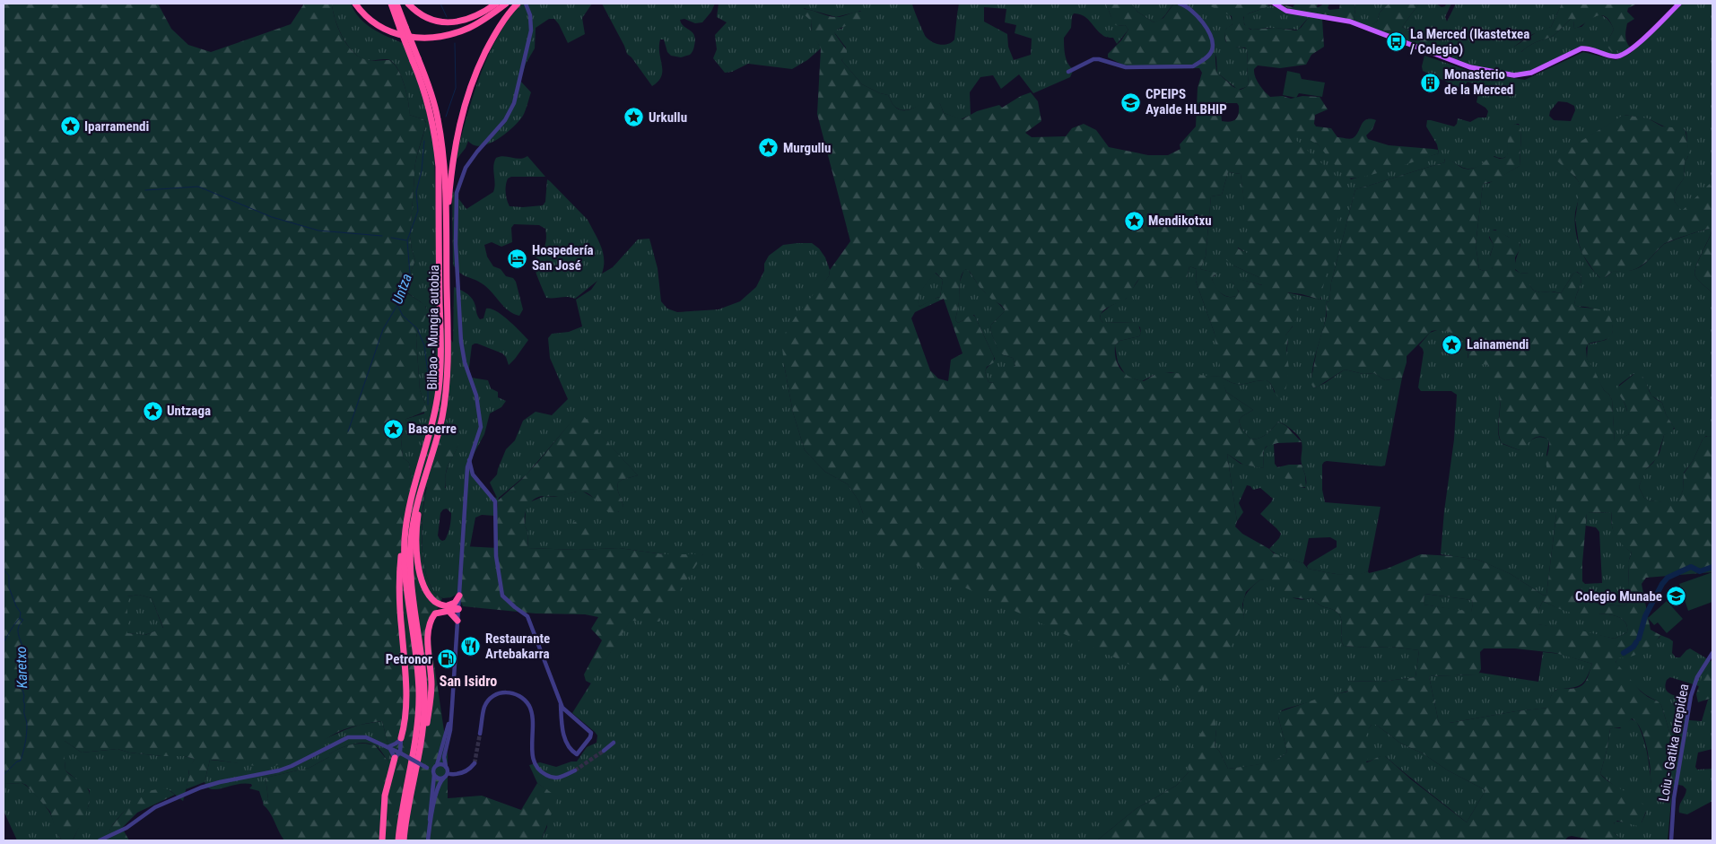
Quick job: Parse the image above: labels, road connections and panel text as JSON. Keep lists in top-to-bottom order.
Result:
{
  "streets": {
    "highway": ["Bilbao - Mungia autobia"],
    "street": ["Loiu - Gatika errepidea"]
  },
  "districts": ["San Isidro"],
  "water": ["Untza", "Karetxo"],
  "places": {
    "bus stop": ["La Merced (Ikastetxea / Colegio)"],
    "building": ["Monasterio de la Merced"],
    "school or university": ["CPEIPS Ayalde HLBHIP", "Colegio Munabe"],
    "place": [
      "Urkullu",
      "Iparramendi",
      "Murgullu",
      "Mendikotxu",
      "Lainamendi",
      "Untzaga",
      "Basoerre"
    ],
    "hotel": ["Hospedería San José"],
    "restaurant": ["Restaurante Artebakarra"],
    "fuel station": ["Petronor"]
  }
}
